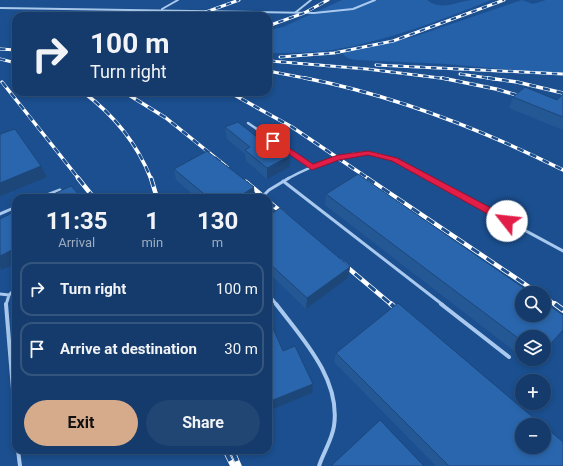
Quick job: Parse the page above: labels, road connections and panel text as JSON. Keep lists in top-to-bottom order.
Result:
{
  "page": {
    "turn": ["100 m", "Turn right"],
    "eta": [
      "11:35",
      "Arrival",
      "1",
      "min",
      "130",
      "m"
    ],
    "list": [
      {
        "name": "Turn right",
        "value": "100 m"
      },
      {
        "name": "Arrive at destination",
        "value": "30 m"
      }
    ],
    "map_buttons": ["+", "−"],
    "buttons": ["Exit", "Share"]
  }
}
